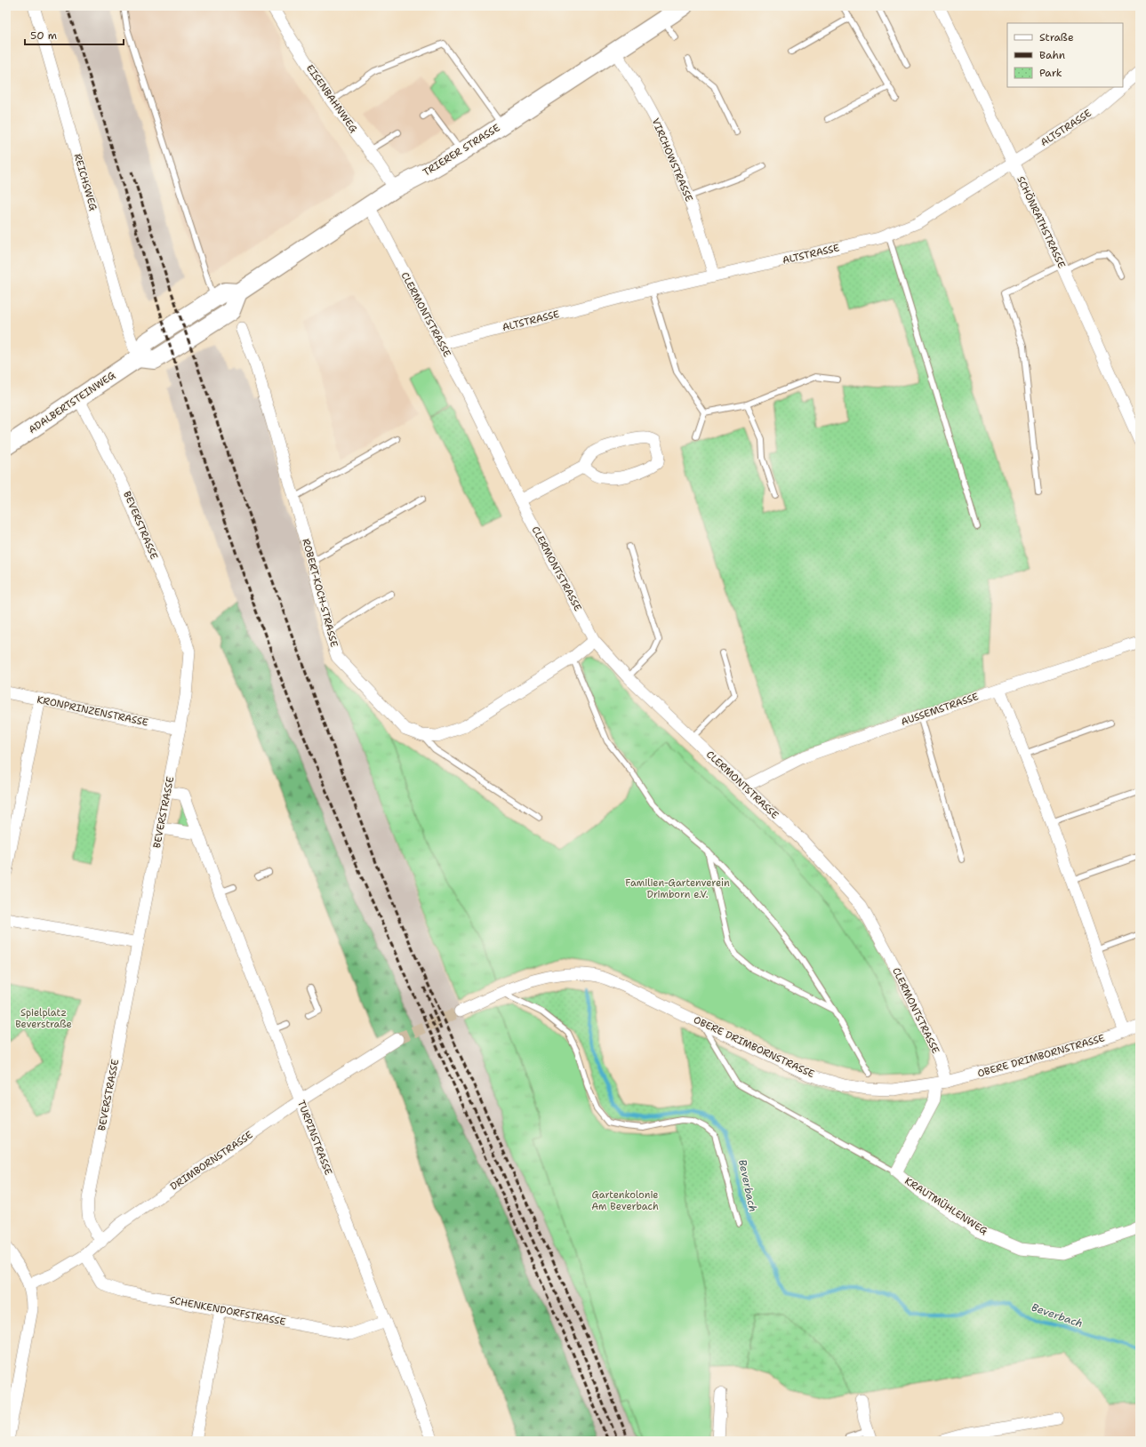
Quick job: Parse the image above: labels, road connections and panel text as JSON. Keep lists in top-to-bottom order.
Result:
{
  "streets": {
    "main road": ["TRIERER STRASSE", "ADALBERTSTEINWEG"],
    "street": [
      "EISENBAHNWEG",
      "ALTSTRASSE",
      "VIRCHOWSTRASSE",
      "REICHSWEG",
      "SCHÖNRATHSTRASSE",
      "CLERMONTSTRASSE",
      "BEVERSTRASSE",
      "ROBERT-KOCH-STRASSE",
      "AUSSEMSTRASSE",
      "KRONPRINZENSTRASSE",
      "OBERE DRIMBORNSTRASSE",
      "TURPINSTRASSE",
      "DRIMBORNSTRASSE",
      "KRAUTMÜHLENWEG",
      "SCHENKENDORFSTRASSE"
    ]
  },
  "crossings": [
    ["EISENBAHNWEG", "TRIERER STRASSE"],
    ["ALTSTRASSE", "VIRCHOWSTRASSE"],
    ["ALTSTRASSE", "SCHÖNRATHSTRASSE"],
    ["ALTSTRASSE", "CLERMONTSTRASSE"],
    ["TRIERER STRASSE", "VIRCHOWSTRASSE"],
    ["TRIERER STRASSE", "CLERMONTSTRASSE"],
    ["TRIERER STRASSE", "ADALBERTSTEINWEG"],
    ["REICHSWEG", "ADALBERTSTEINWEG"],
    ["CLERMONTSTRASSE", "ROBERT-KOCH-STRASSE"],
    ["CLERMONTSTRASSE", "AUSSEMSTRASSE"],
    ["CLERMONTSTRASSE", "OBERE DRIMBORNSTRASSE"],
    ["CLERMONTSTRASSE", "KRAUTMÜHLENWEG"],
    ["ADALBERTSTEINWEG", "BEVERSTRASSE"],
    ["BEVERSTRASSE", "KRONPRINZENSTRASSE"],
    ["BEVERSTRASSE", "TURPINSTRASSE"],
    ["BEVERSTRASSE", "DRIMBORNSTRASSE"],
    ["OBERE DRIMBORNSTRASSE", "KRAUTMÜHLENWEG"],
    ["TURPINSTRASSE", "DRIMBORNSTRASSE"],
    ["TURPINSTRASSE", "SCHENKENDORFSTRASSE"],
    ["DRIMBORNSTRASSE", "SCHENKENDORFSTRASSE"]
  ],
  "water": ["Beverbach"],
  "parks": ["Familien-Gartenverein Drimborn e.V.", "Spielplatz Beverstraße", "Gartenkolonie Am Beverbach"],
  "legend": ["Straße", "Bahn", "Park"],
  "scale_bar": "50 m"
}
